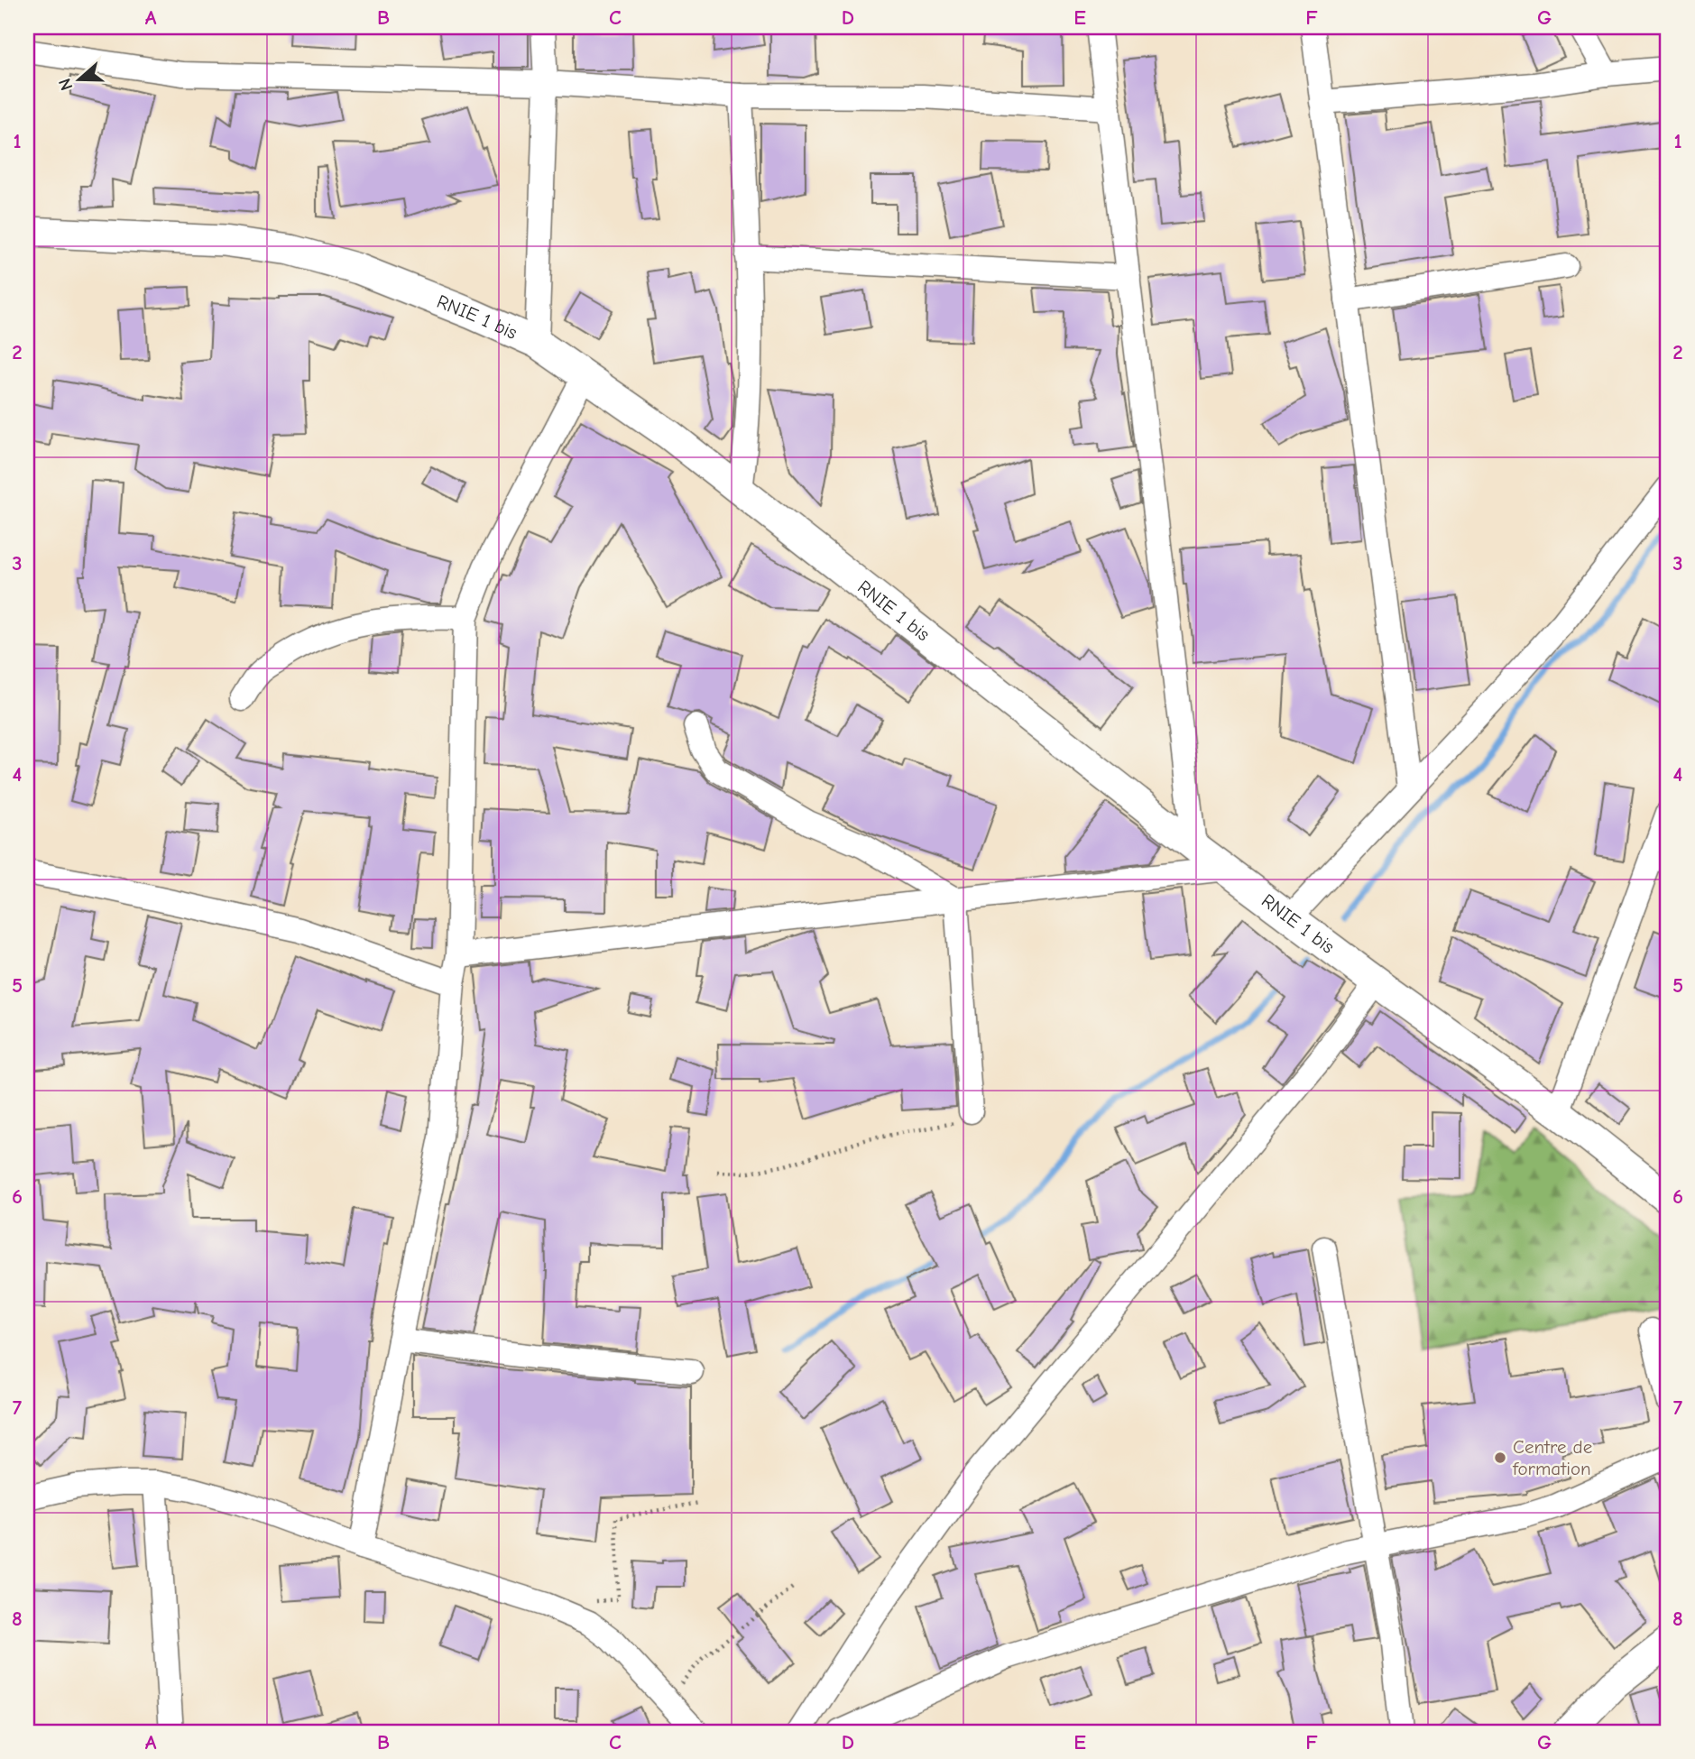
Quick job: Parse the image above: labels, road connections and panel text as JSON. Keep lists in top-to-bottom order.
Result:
{
  "streets": {
    "main road": ["RNIE 1 bis"]
  },
  "places": ["Centre de formation"],
  "north": "left",
  "grid": {
    "columns": [
      "A",
      "B",
      "C",
      "D",
      "E",
      "F",
      "G"
    ],
    "rows": [
      "1",
      "2",
      "3",
      "4",
      "5",
      "6",
      "7",
      "8"
    ]
  }
}
